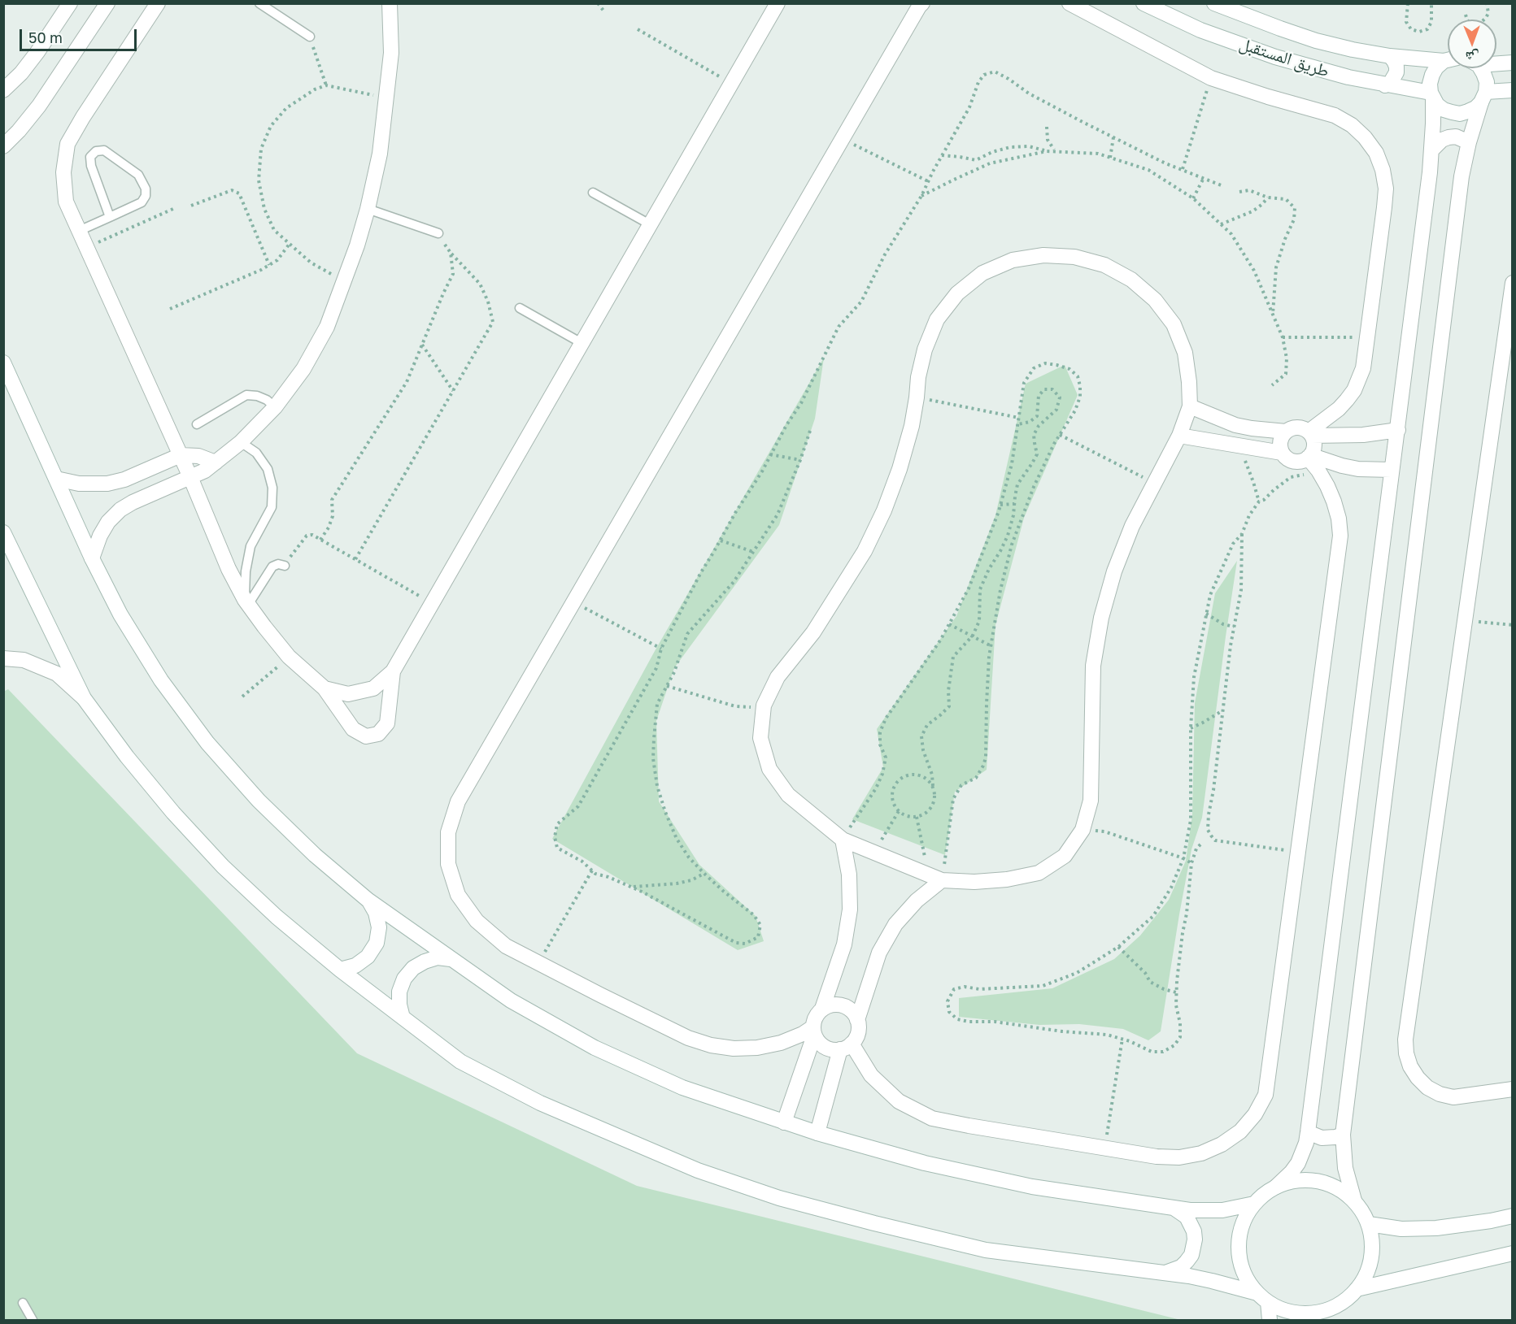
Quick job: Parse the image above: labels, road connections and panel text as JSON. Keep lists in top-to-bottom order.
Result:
{
  "streets": {
    "street": ["طريق المستقبل"]
  },
  "scale_bar": "50 m",
  "north": "bottom"
}
